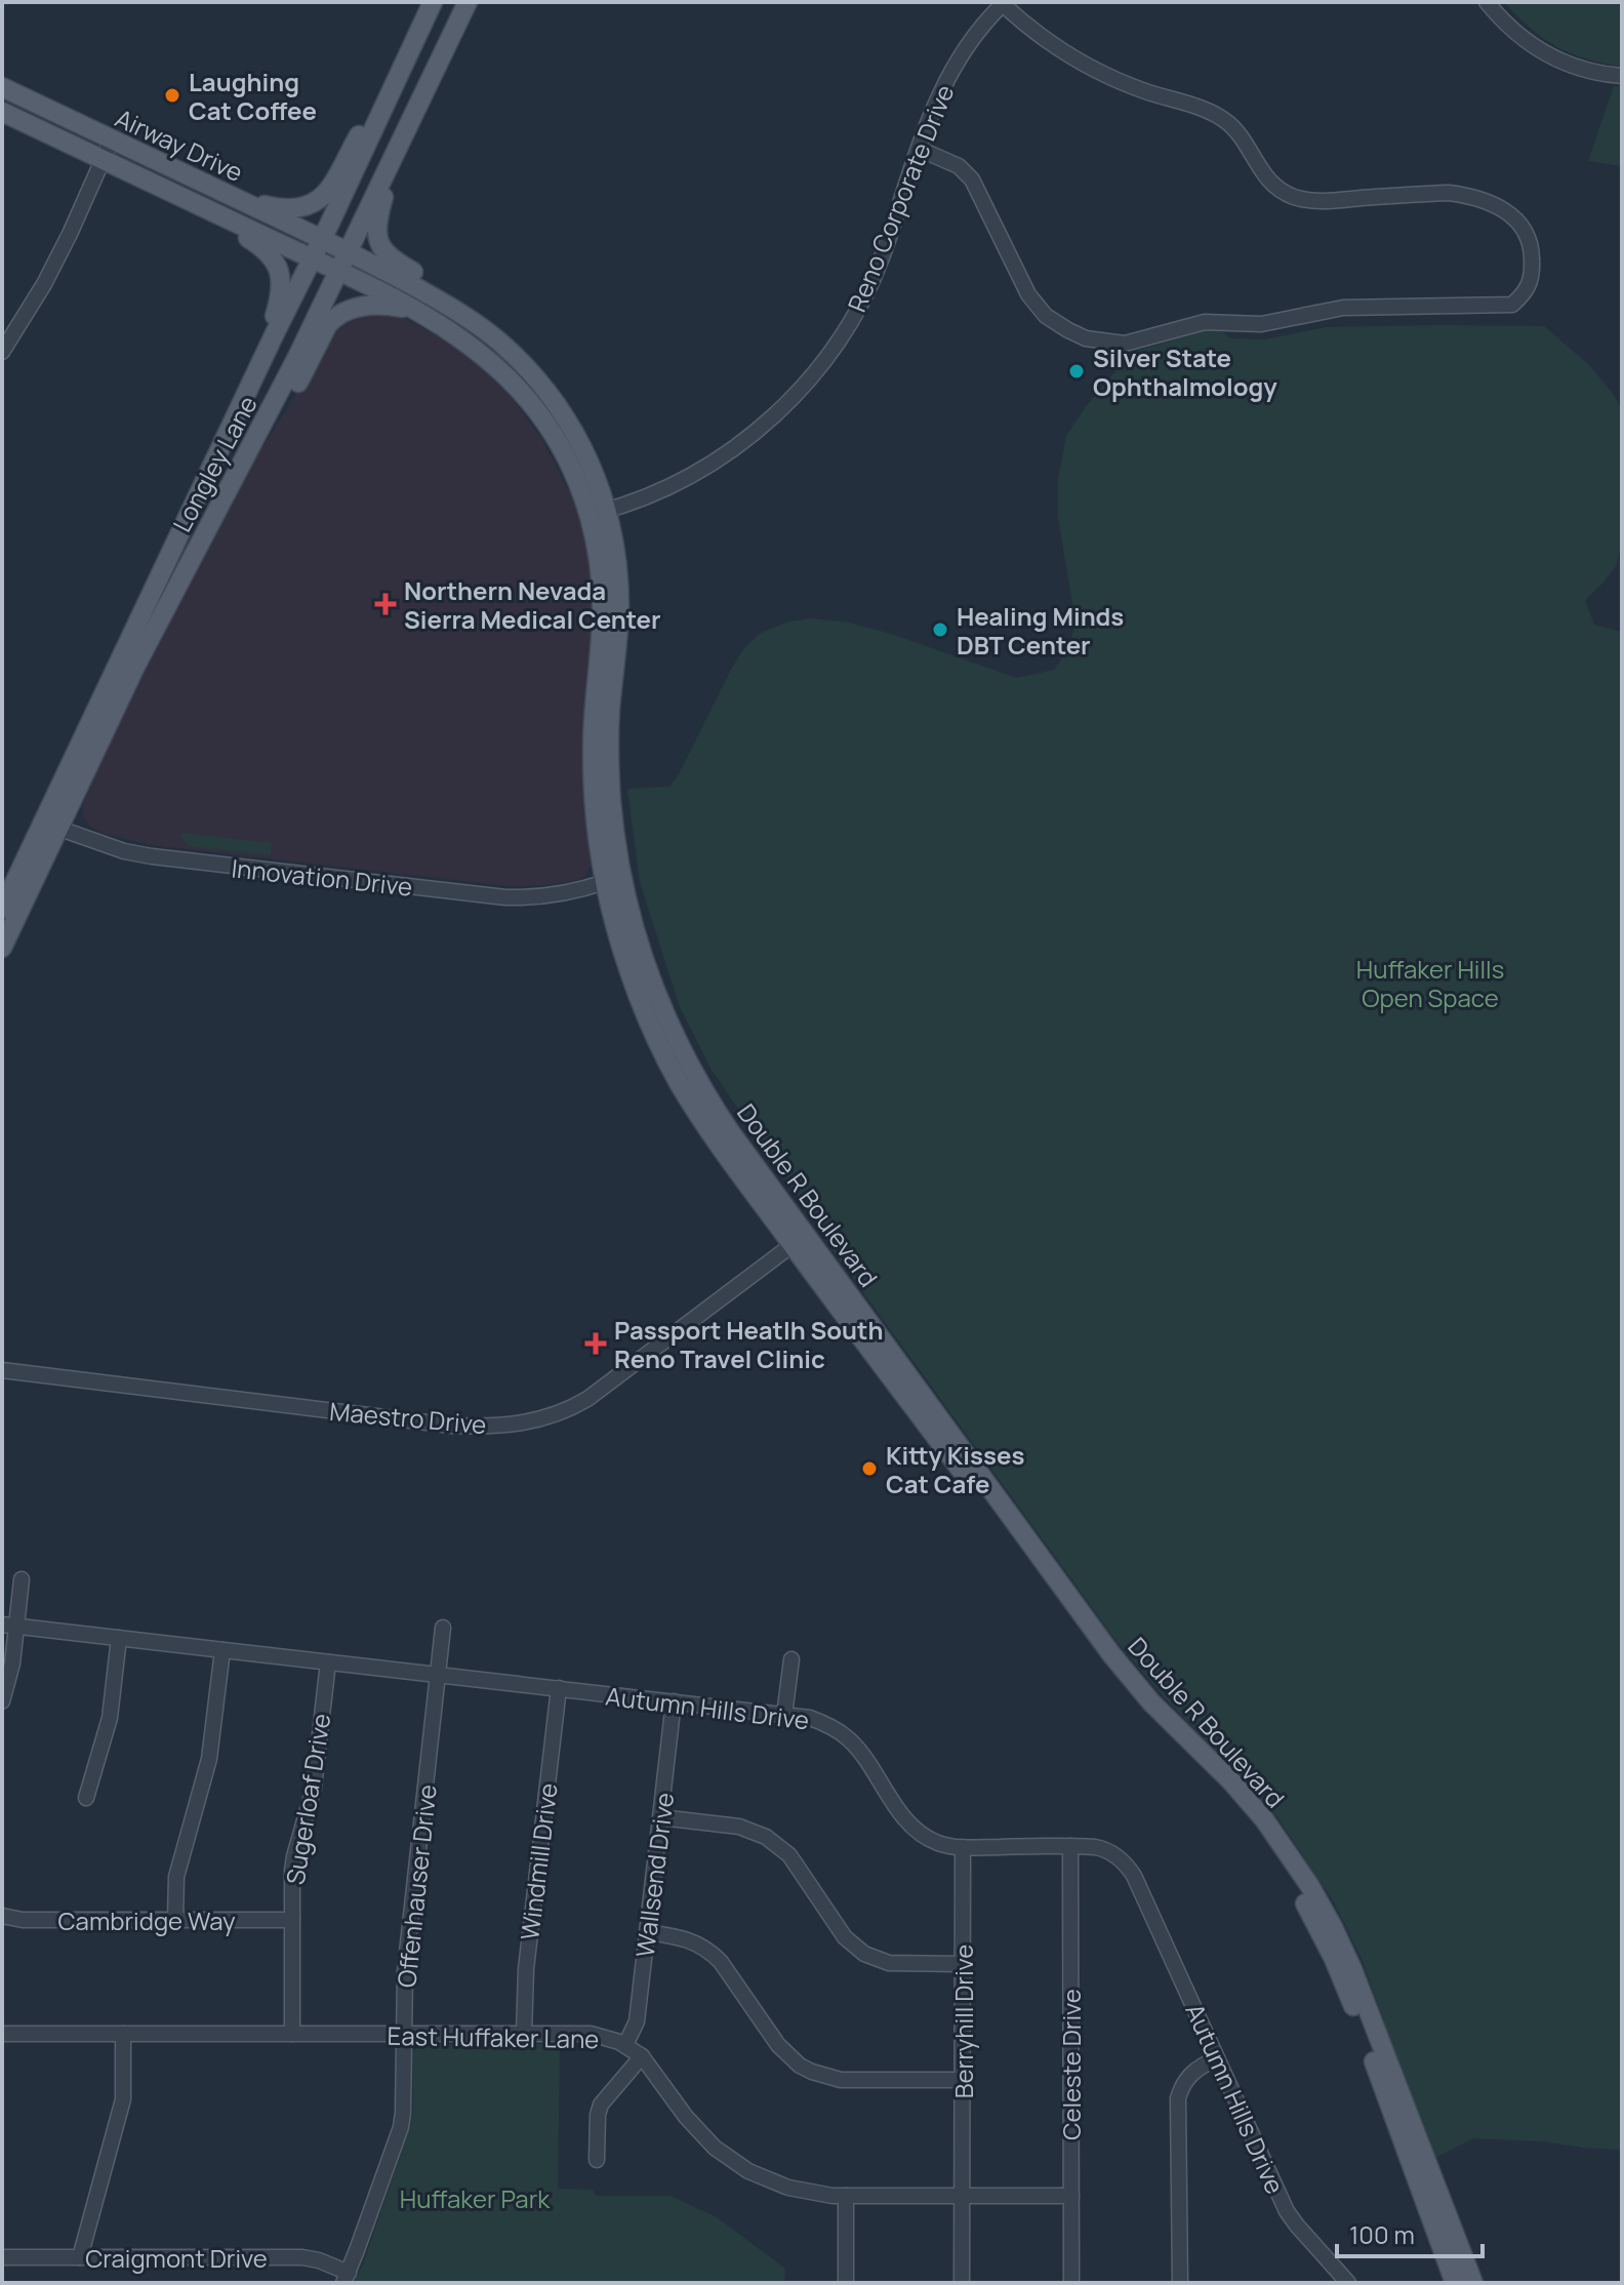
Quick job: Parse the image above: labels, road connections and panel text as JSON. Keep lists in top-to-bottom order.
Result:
{
  "streets": {
    "main road": ["Airway Drive", "Longley Lane", "Double R Boulevard"],
    "street": [
      "Reno Corporate Drive",
      "Innovation Drive",
      "Maestro Drive",
      "Autumn Hills Drive",
      "Sugerloaf Drive",
      "Windmill Drive",
      "Wallsend Drive",
      "Offenhauser Drive",
      "Cambridge Way",
      "Berryhill Drive",
      "East Huffaker Lane",
      "Celeste Drive",
      "Craigmont Drive"
    ]
  },
  "crossings": [
    ["Airway Drive", "Longley Lane"],
    ["Airway Drive", "Double R Boulevard"],
    ["Reno Corporate Drive", "Double R Boulevard"],
    ["Longley Lane", "Innovation Drive"],
    ["Longley Lane", "Double R Boulevard"],
    ["Innovation Drive", "Double R Boulevard"],
    ["Double R Boulevard", "Maestro Drive"],
    ["Autumn Hills Drive", "Sugerloaf Drive"],
    ["Autumn Hills Drive", "Windmill Drive"],
    ["Autumn Hills Drive", "Wallsend Drive"],
    ["Autumn Hills Drive", "Offenhauser Drive"],
    ["Autumn Hills Drive", "Berryhill Drive"],
    ["Autumn Hills Drive", "Celeste Drive"],
    ["Sugerloaf Drive", "Cambridge Way"],
    ["Sugerloaf Drive", "East Huffaker Lane"],
    ["Windmill Drive", "East Huffaker Lane"],
    ["Wallsend Drive", "East Huffaker Lane"],
    ["Offenhauser Drive", "East Huffaker Lane"],
    ["Offenhauser Drive", "Craigmont Drive"],
    ["Berryhill Drive", "East Huffaker Lane"],
    ["East Huffaker Lane", "Celeste Drive"]
  ],
  "parks": ["Huffaker Hills Open Space", "Huffaker Park"],
  "places": {
    "other": [
      "Laughing Cat Coffee",
      "Silver State Ophthalmology",
      "Healing Minds DBT Center",
      "Kitty Kisses Cat Cafe"
    ],
    "health": ["Northern Nevada Sierra Medical Center", "Passport Heatlh South Reno Travel Clinic"]
  },
  "scale_bar": "100 m"
}
